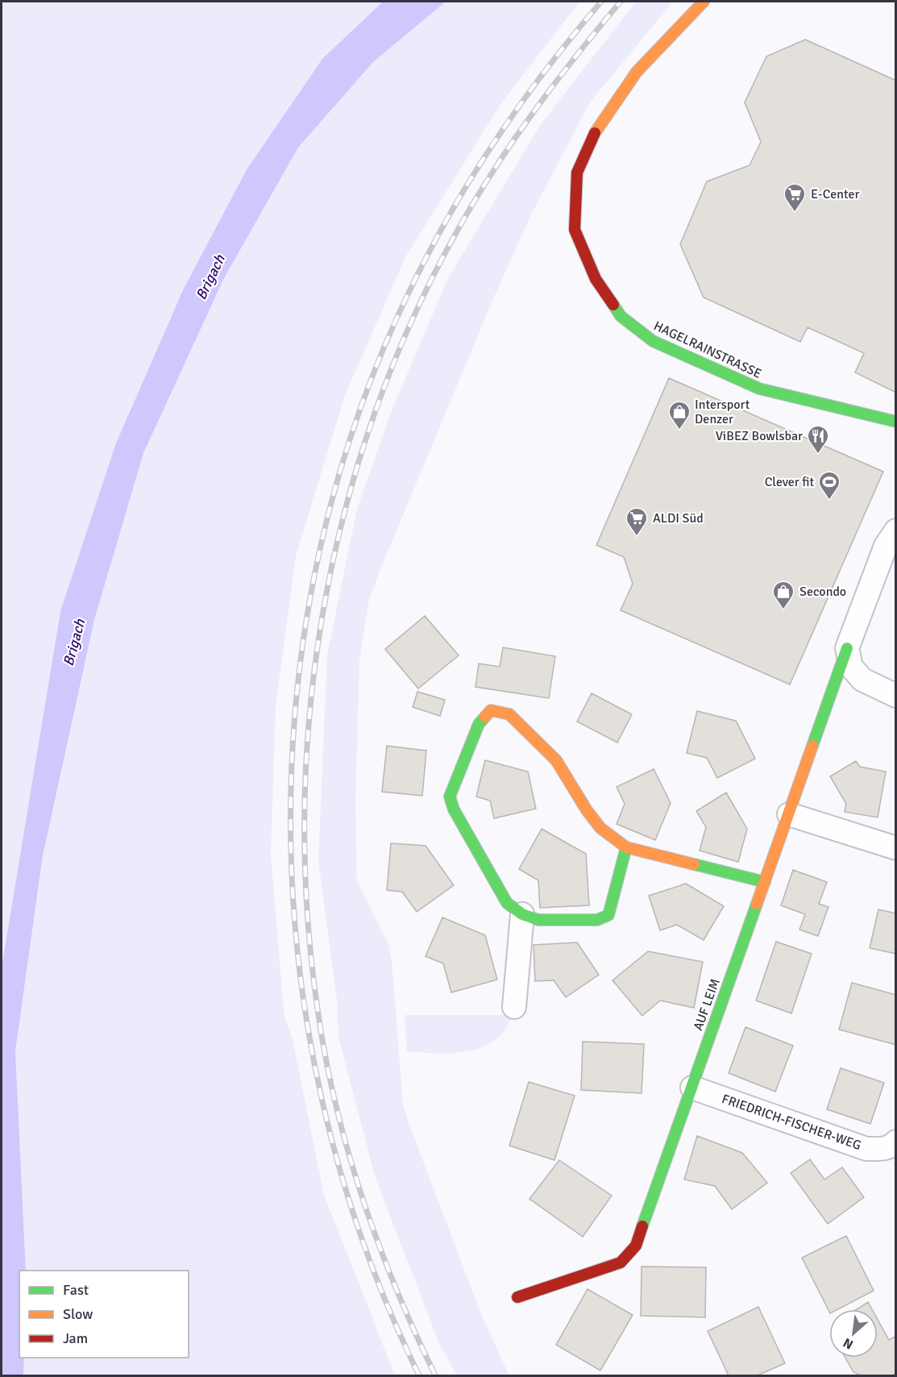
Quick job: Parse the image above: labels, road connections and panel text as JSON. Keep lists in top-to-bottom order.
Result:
{
  "streets": {
    "street": ["HAGELRAINSTRASSE", "AUF LEIM", "FRIEDRICH-FISCHER-WEG"]
  },
  "crossings": [
    ["AUF LEIM", "FRIEDRICH-FISCHER-WEG"]
  ],
  "water": ["Brigach"],
  "places": {
    "supermarket": ["E-Center", "ALDI Süd"],
    "shop": ["Intersport Denzer", "Secondo"],
    "restaurant": ["ViBEZ Bowlsbar"],
    "sports": ["Clever fit"]
  },
  "legend": ["Fast", "Slow", "Jam"],
  "north": "bottom left"
}
